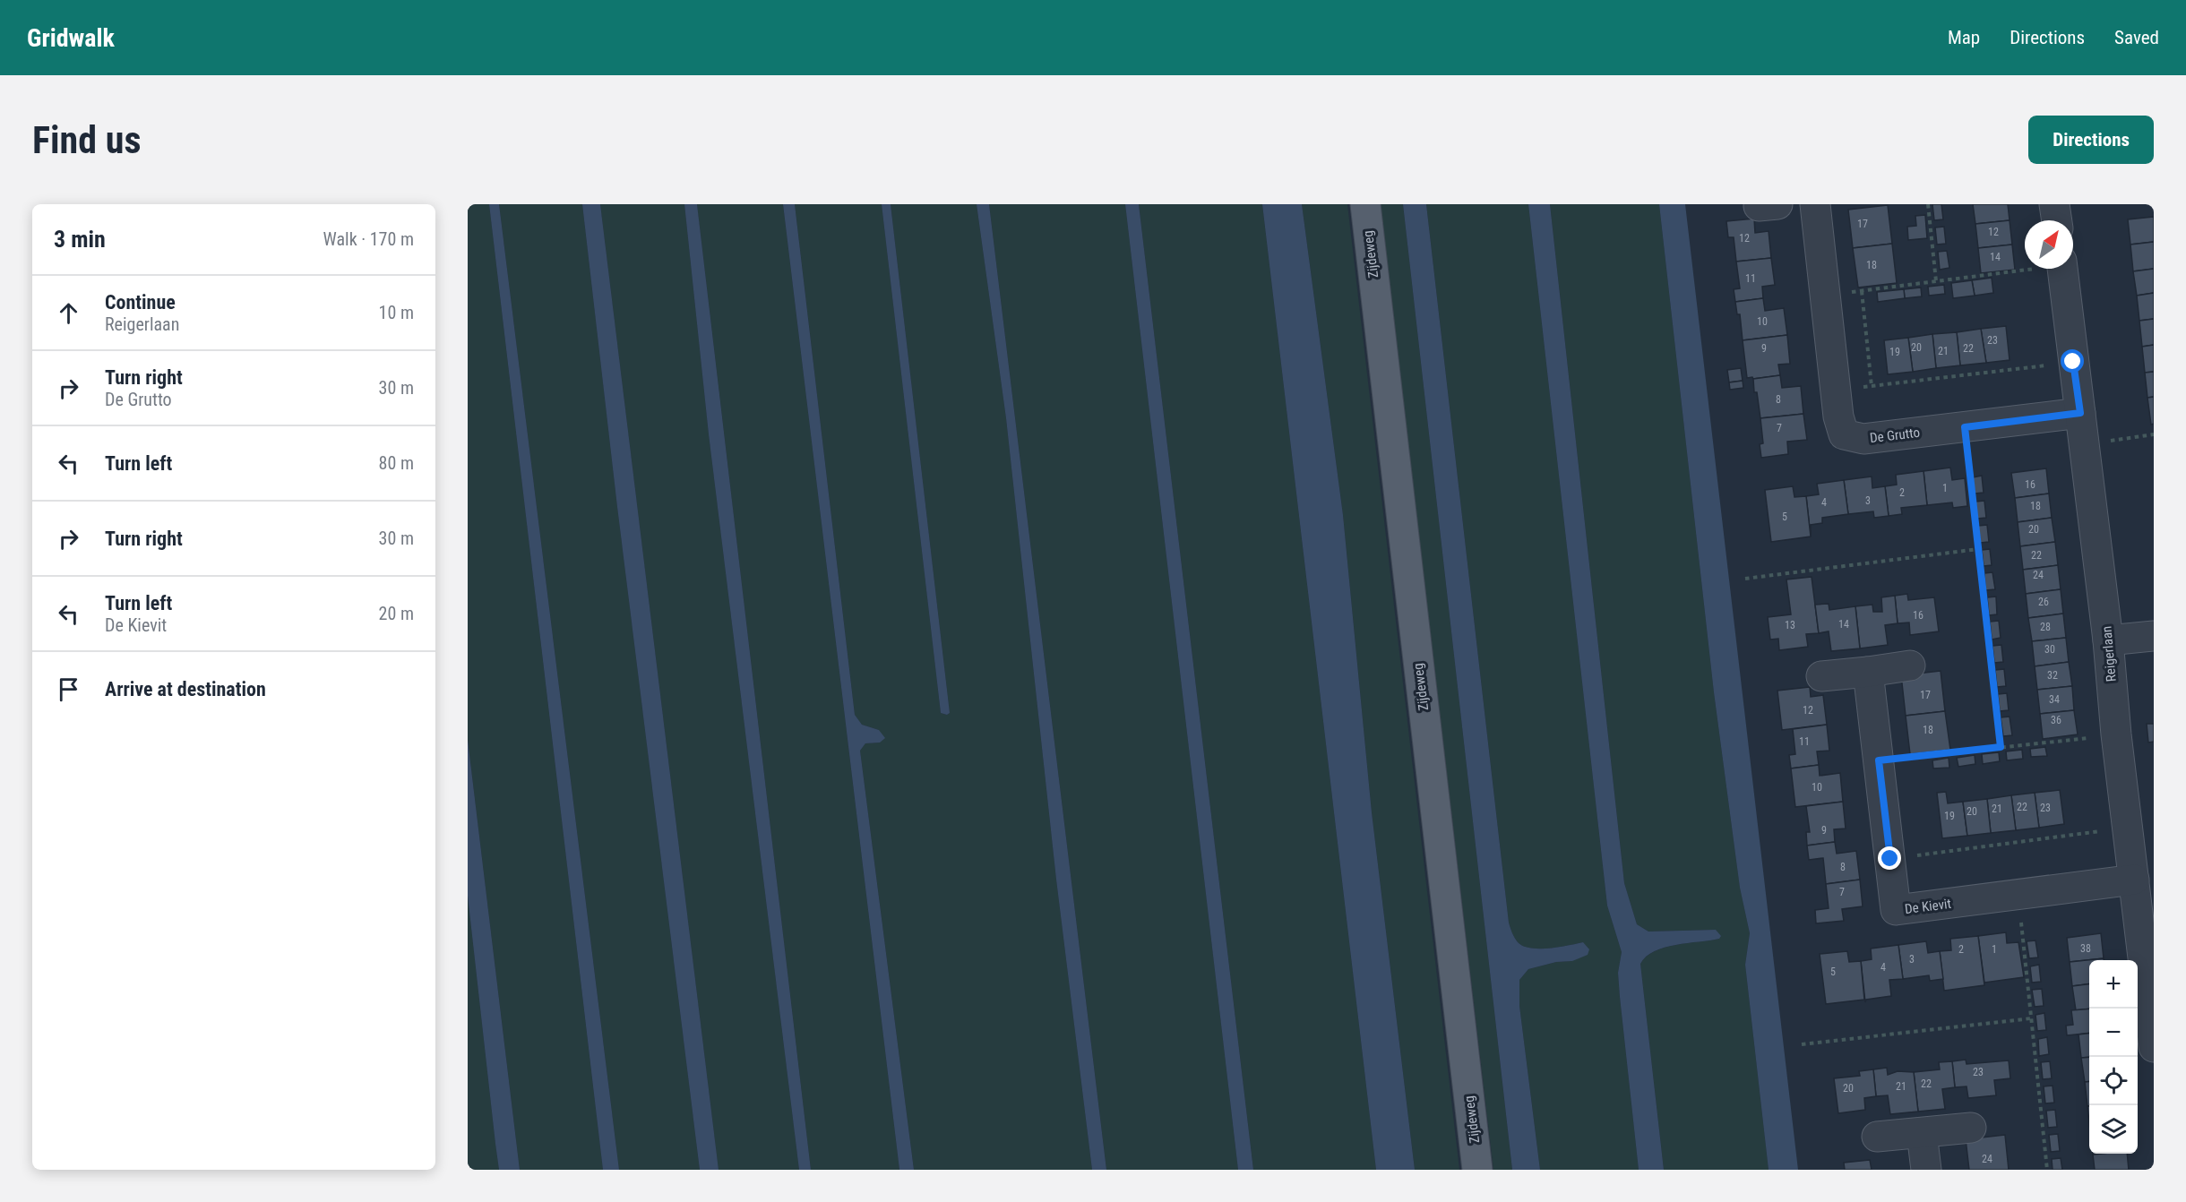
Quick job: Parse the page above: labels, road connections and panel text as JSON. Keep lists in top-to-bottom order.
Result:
{
  "streets": {
    "main road": ["Zijdeweg"],
    "street": ["De Grutto", "Reigerlaan", "De Kievit"]
  },
  "crossings": [
    ["De Grutto", "Reigerlaan"],
    ["Reigerlaan", "De Kievit"]
  ],
  "house_numbers": [
    "17",
    "12",
    "12",
    "14",
    "18",
    "11",
    "10",
    "23",
    "20",
    "9",
    "22",
    "21",
    "19",
    "8",
    "7",
    "16",
    "1",
    "2",
    "3",
    "4",
    "18",
    "5",
    "20",
    "22",
    "24",
    "26",
    "16",
    "14",
    "13",
    "28",
    "30",
    "32",
    "17",
    "34",
    "12",
    "36",
    "18",
    "11",
    "10",
    "22",
    "23",
    "21",
    "20",
    "19",
    "9",
    "8",
    "7",
    "38",
    "2",
    "1",
    "3",
    "4",
    "5",
    "23",
    "22",
    "21",
    "20",
    "24"
  ],
  "north": "top right",
  "page": {
    "header": "Gridwalk",
    "nav": ["Map", "Directions", "Saved"],
    "buttons": "Directions",
    "title": "Find us",
    "heading": ["3 min", "Walk · 170 m"],
    "list": [
      ["Continue", "Reigerlaan", "10 m"],
      ["Turn right", "De Grutto", "30 m"],
      ["Turn left", "80 m"],
      ["Turn right", "30 m"],
      ["Turn left", "De Kievit", "20 m"],
      "Arrive at destination"
    ],
    "map_buttons": ["+", "−"]
  }
}
